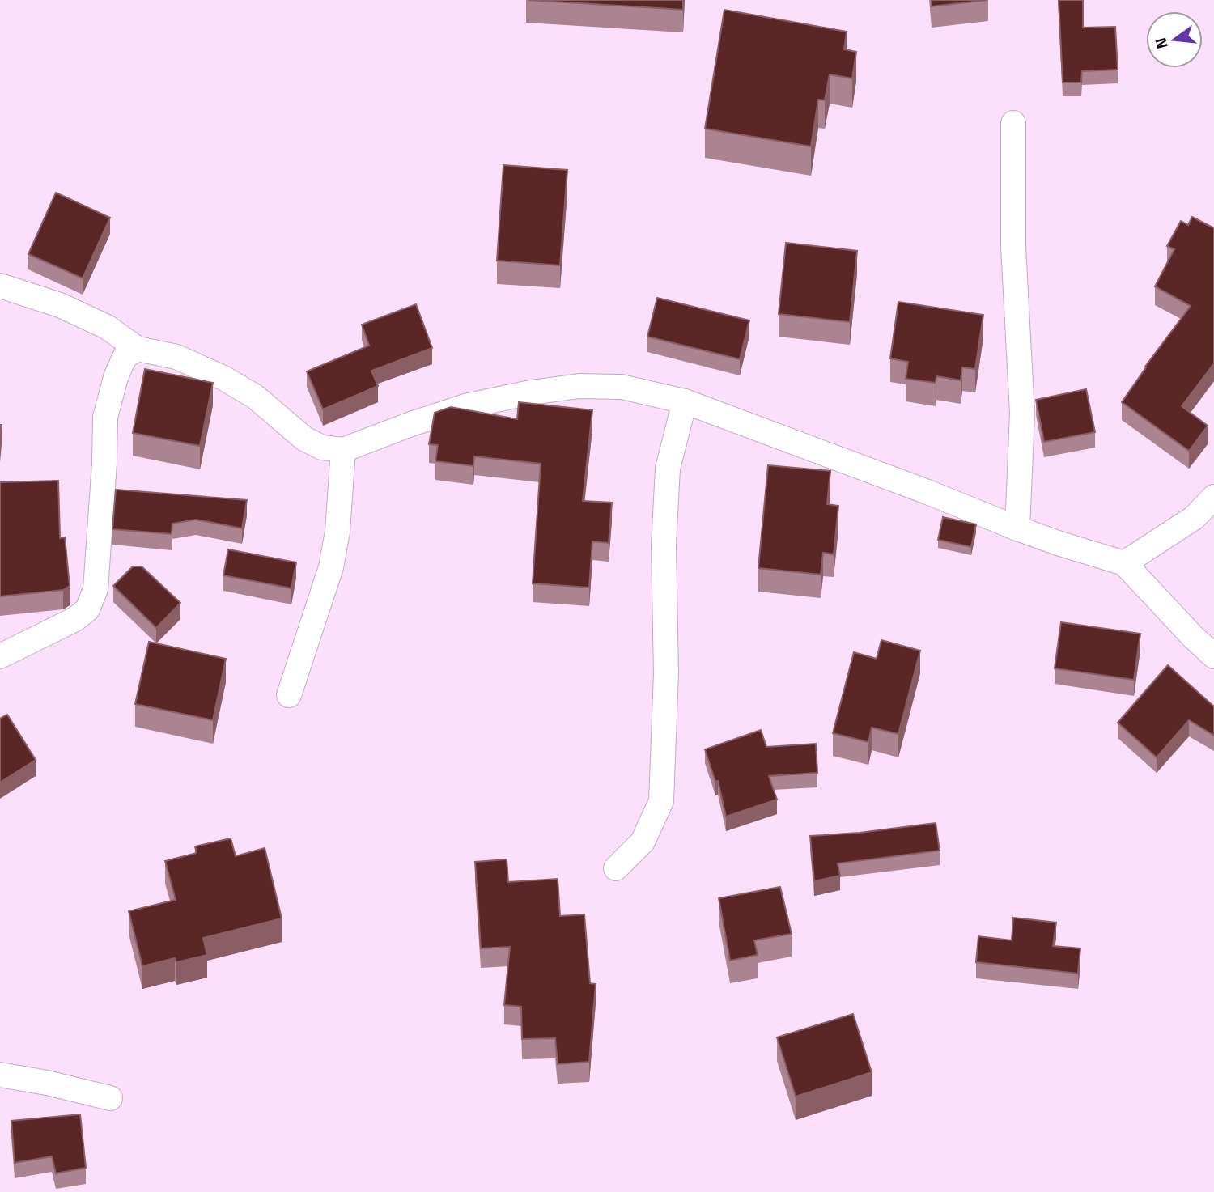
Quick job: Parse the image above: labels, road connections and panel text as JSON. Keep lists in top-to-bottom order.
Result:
{
  "north": "left"
}
